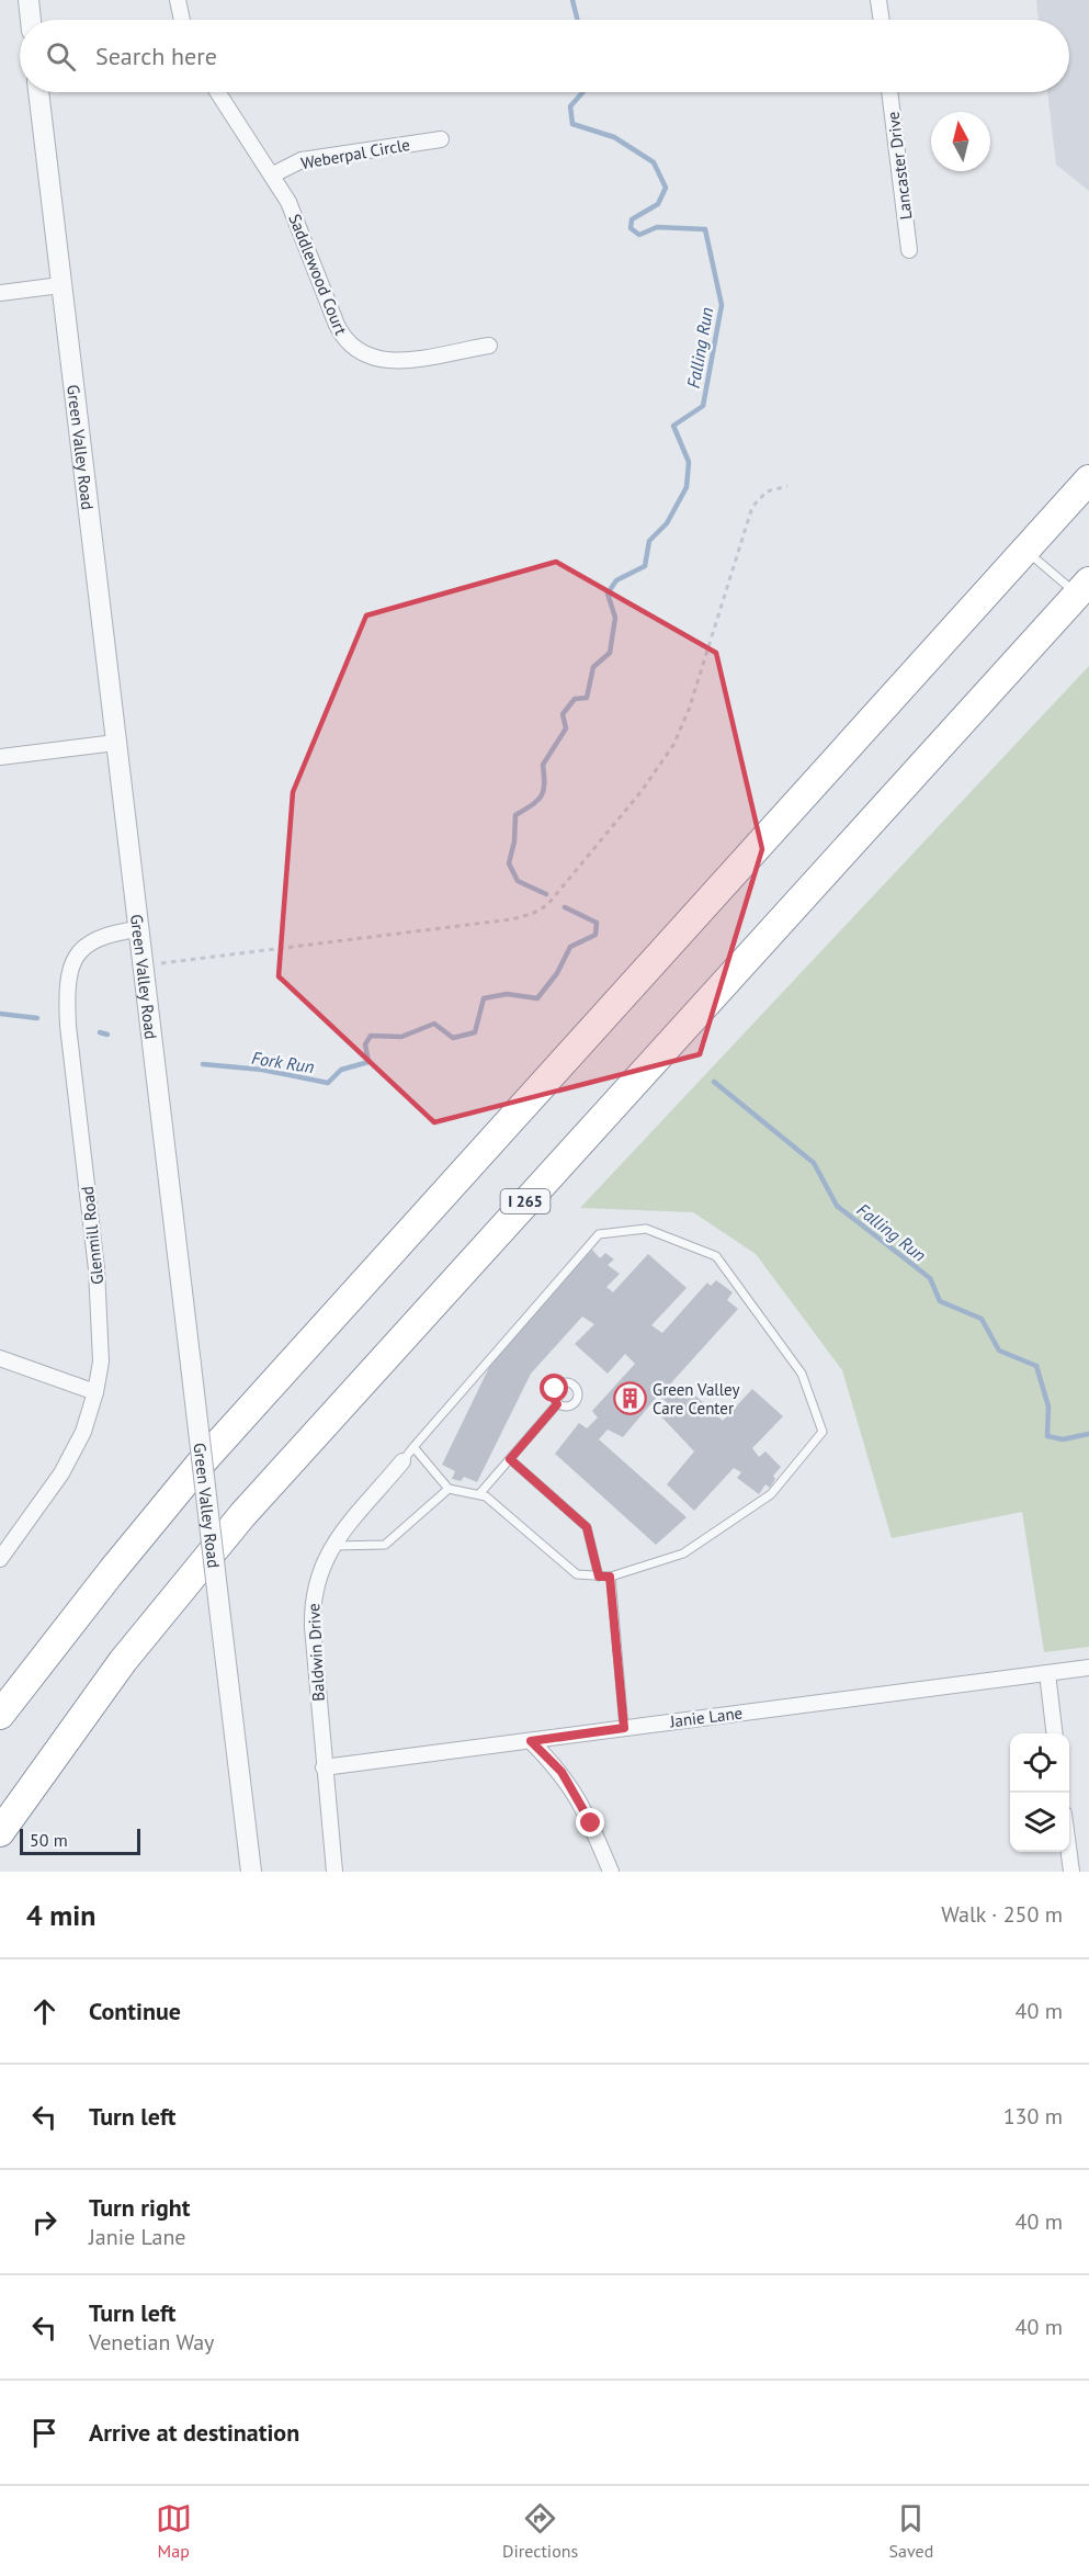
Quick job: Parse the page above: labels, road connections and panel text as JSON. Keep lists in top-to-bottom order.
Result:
{
  "streets": {
    "highway": ["I 265"],
    "street": [
      "Weberpal Circle",
      "Lancaster Drive",
      "Saddlewood Court",
      "Green Valley Road",
      "Glenmill Road",
      "Baldwin Drive",
      "Janie Lane"
    ]
  },
  "crossings": [
    ["Weberpal Circle", "Saddlewood Court"],
    ["Green Valley Road", "Glenmill Road"],
    ["Baldwin Drive", "Janie Lane"]
  ],
  "water": ["Falling Run", "Fork Run"],
  "places": {
    "building": ["Green Valley Care Center"]
  },
  "scale_bar": "50 m",
  "north": "top",
  "page": {
    "search": "Search here",
    "scale": "50 m",
    "heading": ["4 min", "Walk · 250 m"],
    "list": [
      ["Continue", "40 m"],
      ["Turn left", "130 m"],
      ["Turn right", "Janie Lane", "40 m"],
      ["Turn left", "Venetian Way", "40 m"],
      "Arrive at destination"
    ],
    "nav": ["Map", "Directions", "Saved"]
  }
}
